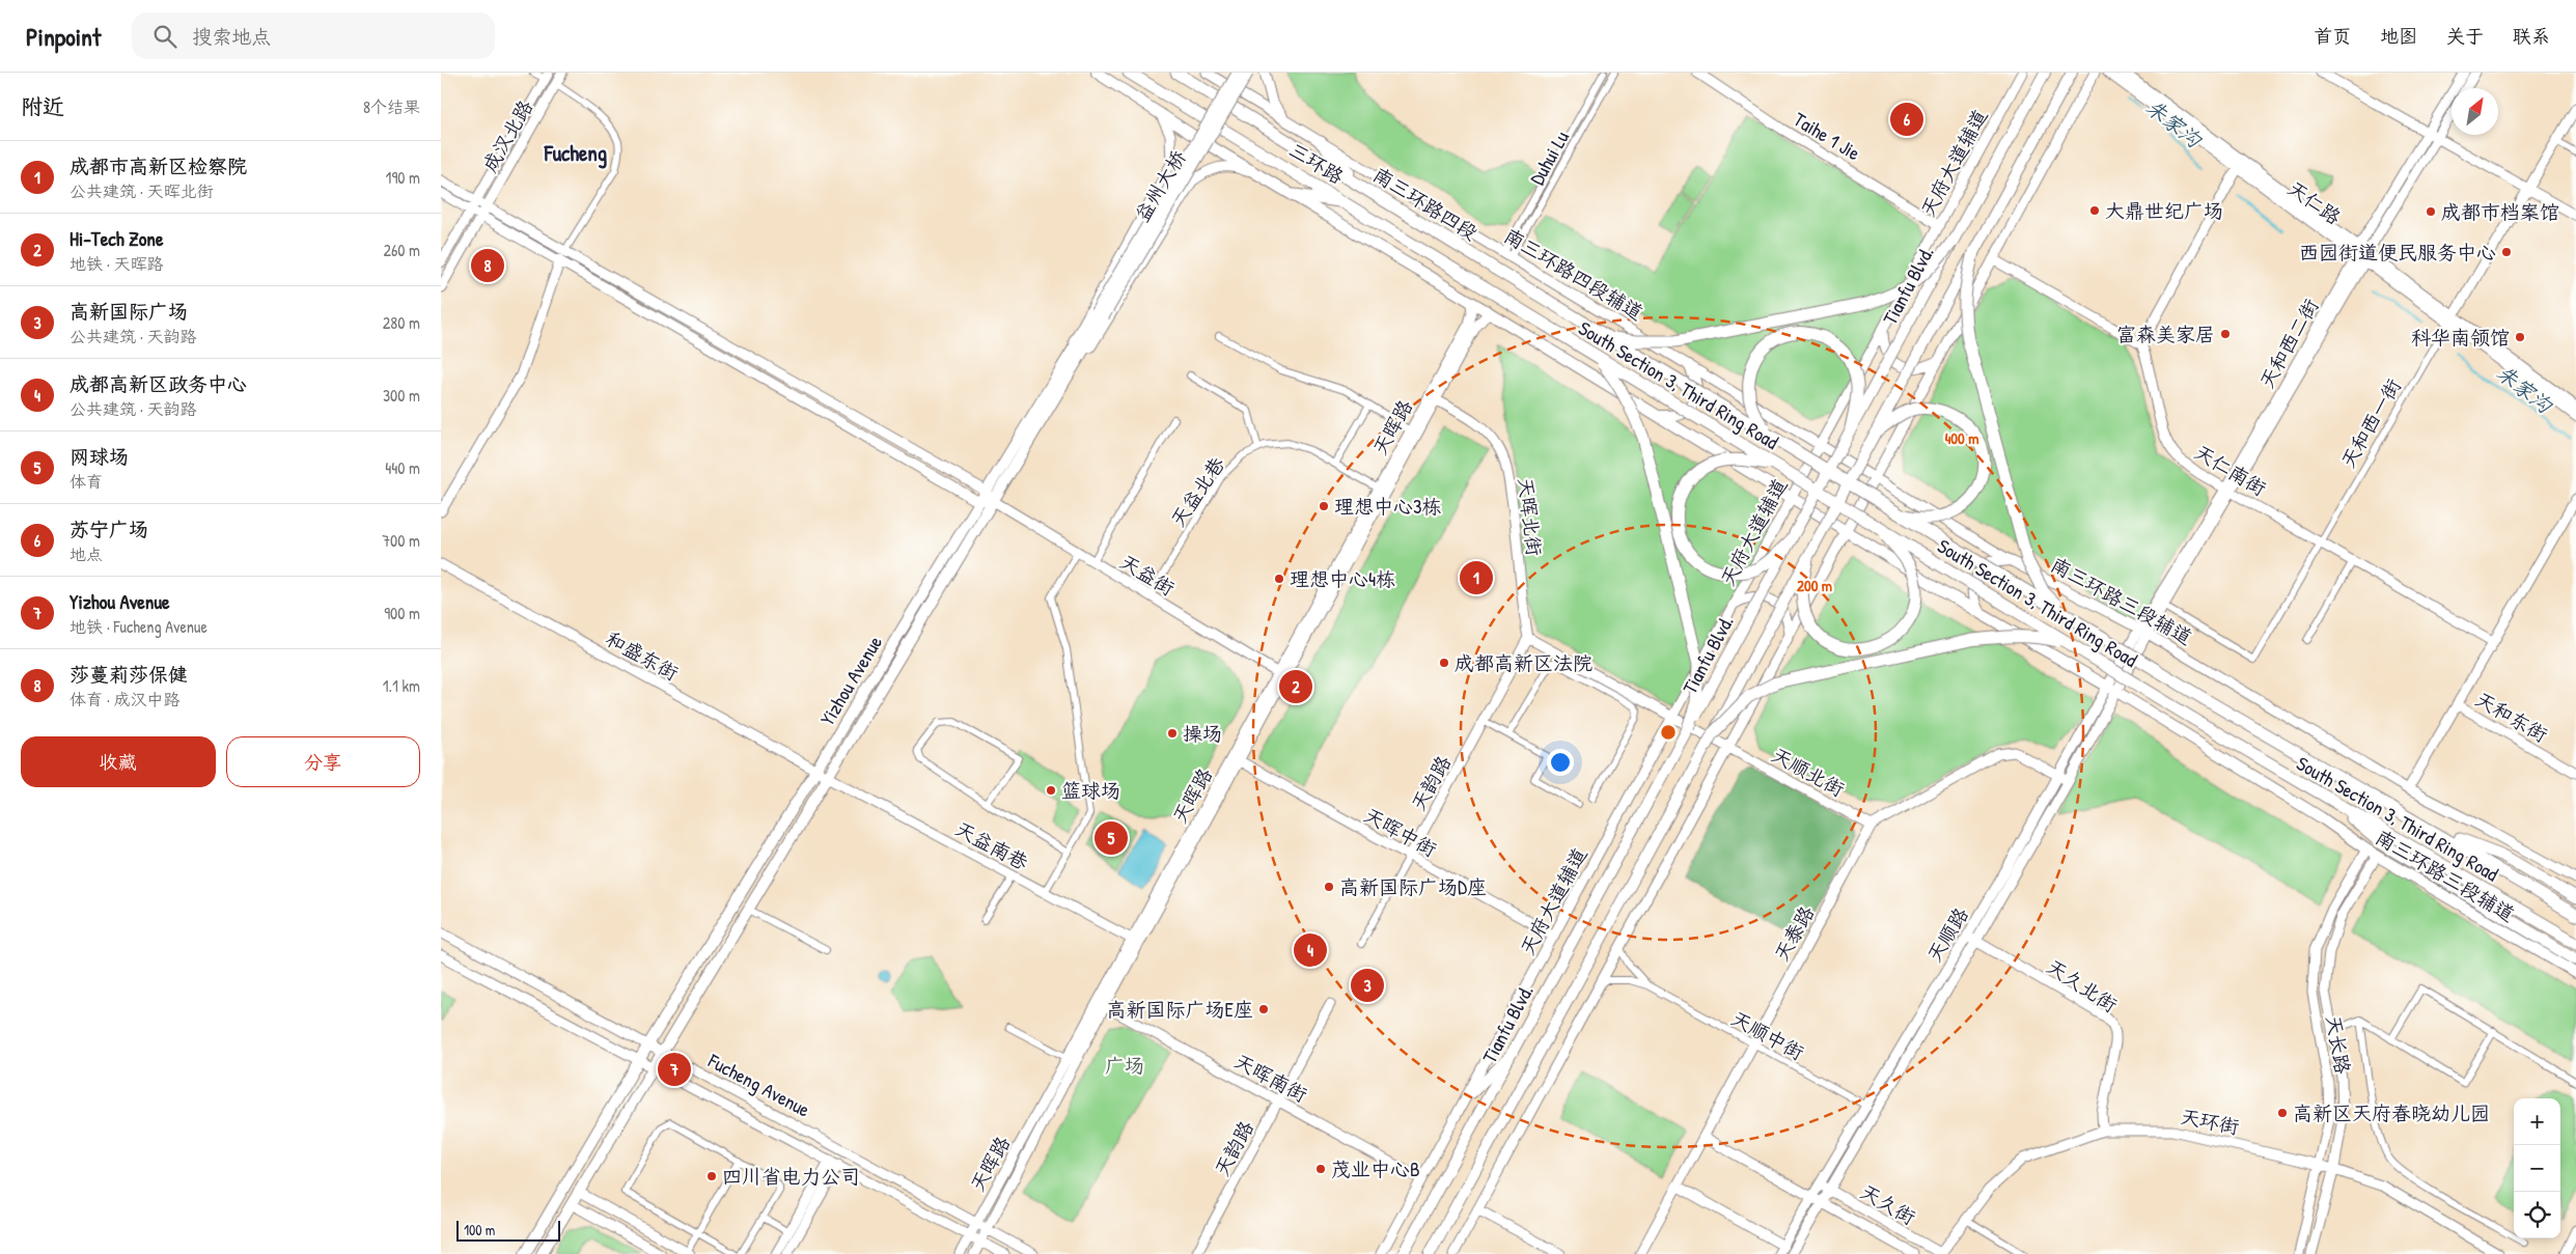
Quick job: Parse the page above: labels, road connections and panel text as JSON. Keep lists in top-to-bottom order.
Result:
{
  "streets": {
    "highway": ["三环路", "南三环路四段", "South Section 3, Third Ring Road"],
    "main road": [
      "益州大桥",
      "Tianfu Blvd.",
      "南三环路三段辅道",
      "Yizhou Avenue"
    ],
    "street": [
      "成汉北路",
      "Taihe 1 Jie",
      "Duhui Lu",
      "天府大道辅道",
      "天仁路",
      "南三环路四段辅道",
      "天和西二街",
      "天和西一街",
      "天晖路",
      "天仁南街",
      "天益北巷",
      "天晖北街",
      "天益街",
      "和盛东街",
      "天和东街",
      "天顺北街",
      "天韵路",
      "天晖中街",
      "天益南巷",
      "天泰路",
      "天顺路",
      "天久北街",
      "天顺中街",
      "天长路",
      "天晖南街",
      "Fucheng Avenue",
      "天环街",
      "天久街"
    ]
  },
  "crossings": [
    ["Taihe 1 Jie", "天府大道辅道"],
    ["Duhui Lu", "南三环路四段辅道"],
    ["三环路", "South Section 3, Third Ring Road"],
    ["天府大道辅道", "南三环路四段辅道"],
    ["天府大道辅道", "南三环路三段辅道"],
    ["天府大道辅道", "天晖中街"],
    ["天府大道辅道", "天晖南街"],
    ["益州大桥", "Yizhou Avenue"],
    ["天仁路", "天和西二街"],
    ["天仁路", "天和西一街"],
    ["南三环路四段", "South Section 3, Third Ring Road"],
    ["南三环路四段辅道", "南三环路三段辅道"],
    ["天和西二街", "天和西一街"],
    ["天和西二街", "天仁南街"],
    ["天和西二街", "南三环路三段辅道"],
    ["天和西二街", "天顺路"],
    ["天和西一街", "天仁南街"],
    ["天晖路", "天益北巷"],
    ["天晖路", "天晖北街"],
    ["天晖路", "天益街"],
    ["天晖路", "南三环路三段辅道"],
    ["天晖路", "天晖中街"],
    ["天晖路", "天益南巷"],
    ["天晖路", "天晖南街"],
    ["天晖路", "Fucheng Avenue"],
    ["天益北巷", "天益街"],
    ["天晖北街", "天韵路"],
    ["天益街", "Yizhou Avenue"],
    ["南三环路三段辅道", "天顺路"],
    ["南三环路三段辅道", "天长路"],
    ["和盛东街", "Yizhou Avenue"],
    ["和盛东街", "天益南巷"],
    ["Yizhou Avenue", "天益南巷"],
    ["Yizhou Avenue", "Fucheng Avenue"],
    ["天顺北街", "天泰路"],
    ["天韵路", "天晖中街"],
    ["天韵路", "天晖南街"],
    ["天泰路", "天顺中街"],
    ["天泰路", "天久街"],
    ["天顺路", "天久北街"],
    ["天顺路", "天顺中街"],
    ["天顺路", "天久街"],
    ["天久北街", "天环街"],
    ["天长路", "天环街"],
    ["天环街", "天久街"]
  ],
  "districts": ["Fucheng"],
  "water": ["朱家沟"],
  "parks": ["广场"],
  "places": [
    "大鼎世纪广场",
    "成都市档案馆",
    "西园街道便民服务中心",
    "富森美家居",
    "科华南领馆",
    "理想中心3栋",
    "理想中心4栋",
    "成都高新区法院",
    "操场",
    "篮球场",
    "高新国际广场D座",
    "高新国际广场E座",
    "高新区天府春晓幼儿园",
    "茂业中心B",
    "四川省电力公司"
  ],
  "scale_bar": "100 m",
  "north": "top right",
  "page": {
    "header": "Pinpoint",
    "search": "搜索地点",
    "nav": [
      "首页",
      "地图",
      "关于",
      "联系"
    ],
    "heading": ["附近", "8个结果"],
    "pins": [
      "6",
      "8",
      "1",
      "2",
      "5",
      "4",
      "3",
      "7"
    ],
    "list": [
      {
        "mark": "1",
        "name": "成都市高新区检察院",
        "note": "公共建筑 · 天晖北街",
        "value": "190 m"
      },
      {
        "mark": "2",
        "name": "Hi-Tech Zone",
        "note": "地铁 · 天晖路",
        "value": "260 m"
      },
      {
        "mark": "3",
        "name": "高新国际广场",
        "note": "公共建筑 · 天韵路",
        "value": "280 m"
      },
      {
        "mark": "4",
        "name": "成都高新区政务中心",
        "note": "公共建筑 · 天韵路",
        "value": "300 m"
      },
      {
        "mark": "5",
        "name": "网球场",
        "note": "体育",
        "value": "440 m"
      },
      {
        "mark": "6",
        "name": "苏宁广场",
        "note": "地点",
        "value": "700 m"
      },
      {
        "mark": "7",
        "name": "Yizhou Avenue",
        "note": "地铁 · Fucheng Avenue",
        "value": "900 m"
      },
      {
        "mark": "8",
        "name": "莎蔓莉莎保健",
        "note": "体育 · 成汉中路",
        "value": "1.1 km"
      }
    ],
    "buttons": ["收藏", "分享"],
    "map_buttons": ["+", "−"],
    "scale": "100 m"
  },
  "rings": ["400 m", "200 m"]
}
